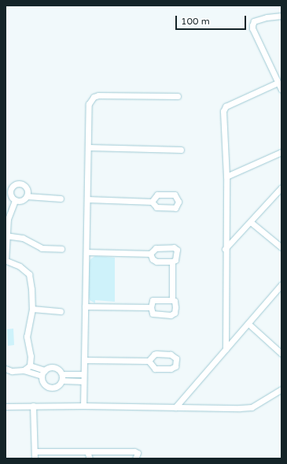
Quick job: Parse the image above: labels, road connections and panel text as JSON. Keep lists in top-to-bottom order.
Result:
{
  "scale_bar": "100 m"
}
